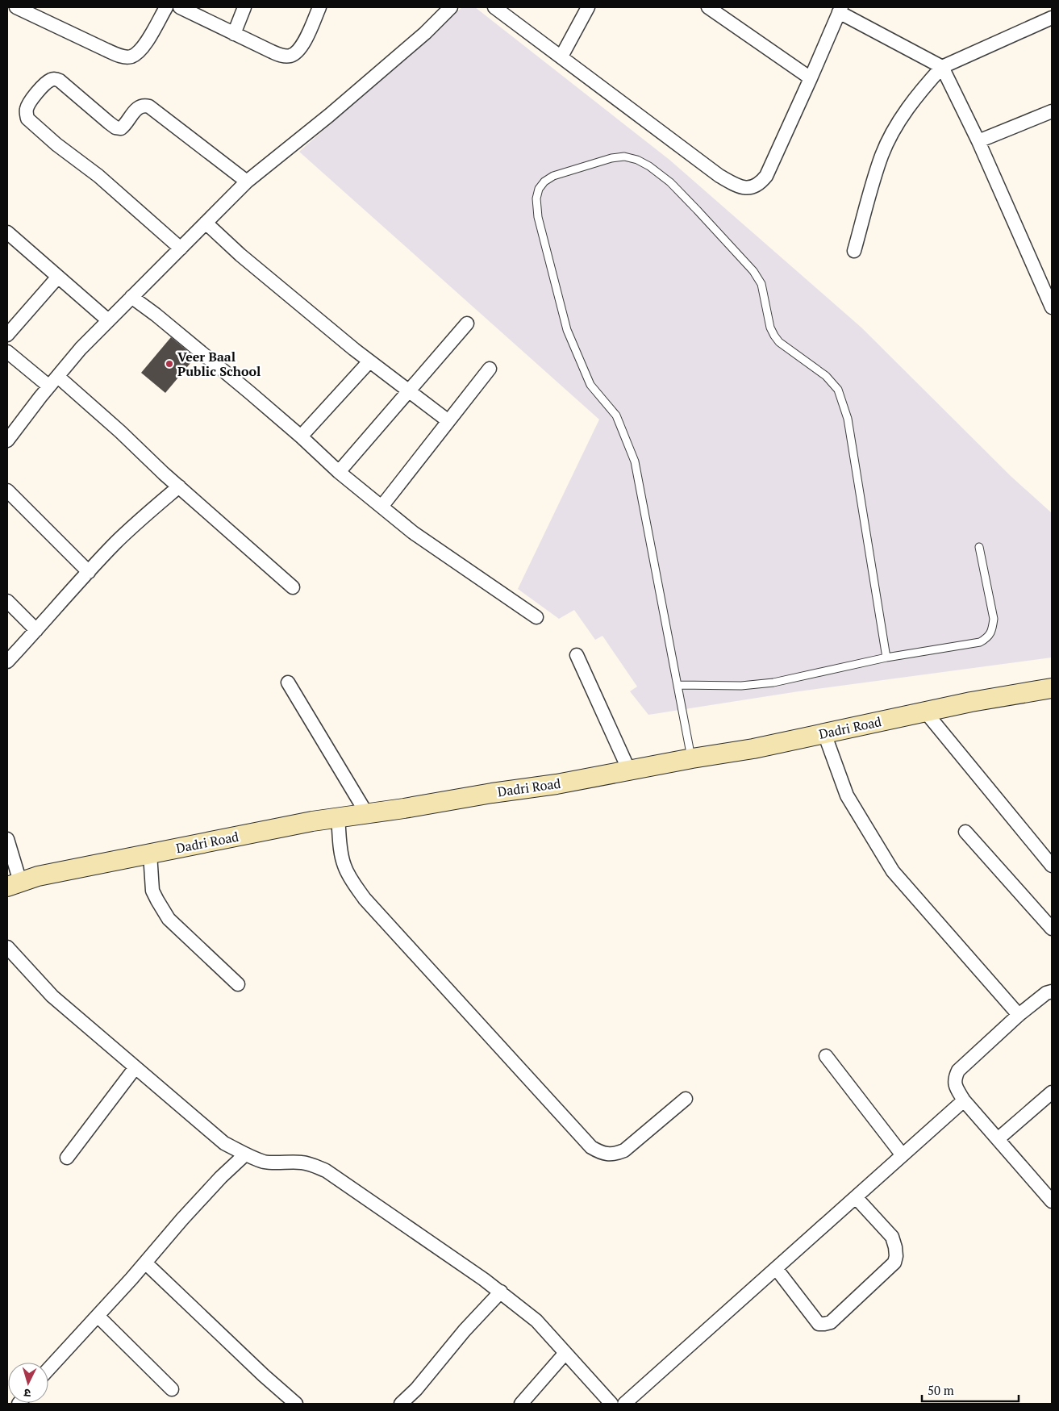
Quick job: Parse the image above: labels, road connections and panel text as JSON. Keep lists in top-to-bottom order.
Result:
{
  "streets": {
    "main road": ["Dadri Road"]
  },
  "places": ["Veer Baal Public School"],
  "scale_bar": "50 m",
  "north": "bottom"
}
